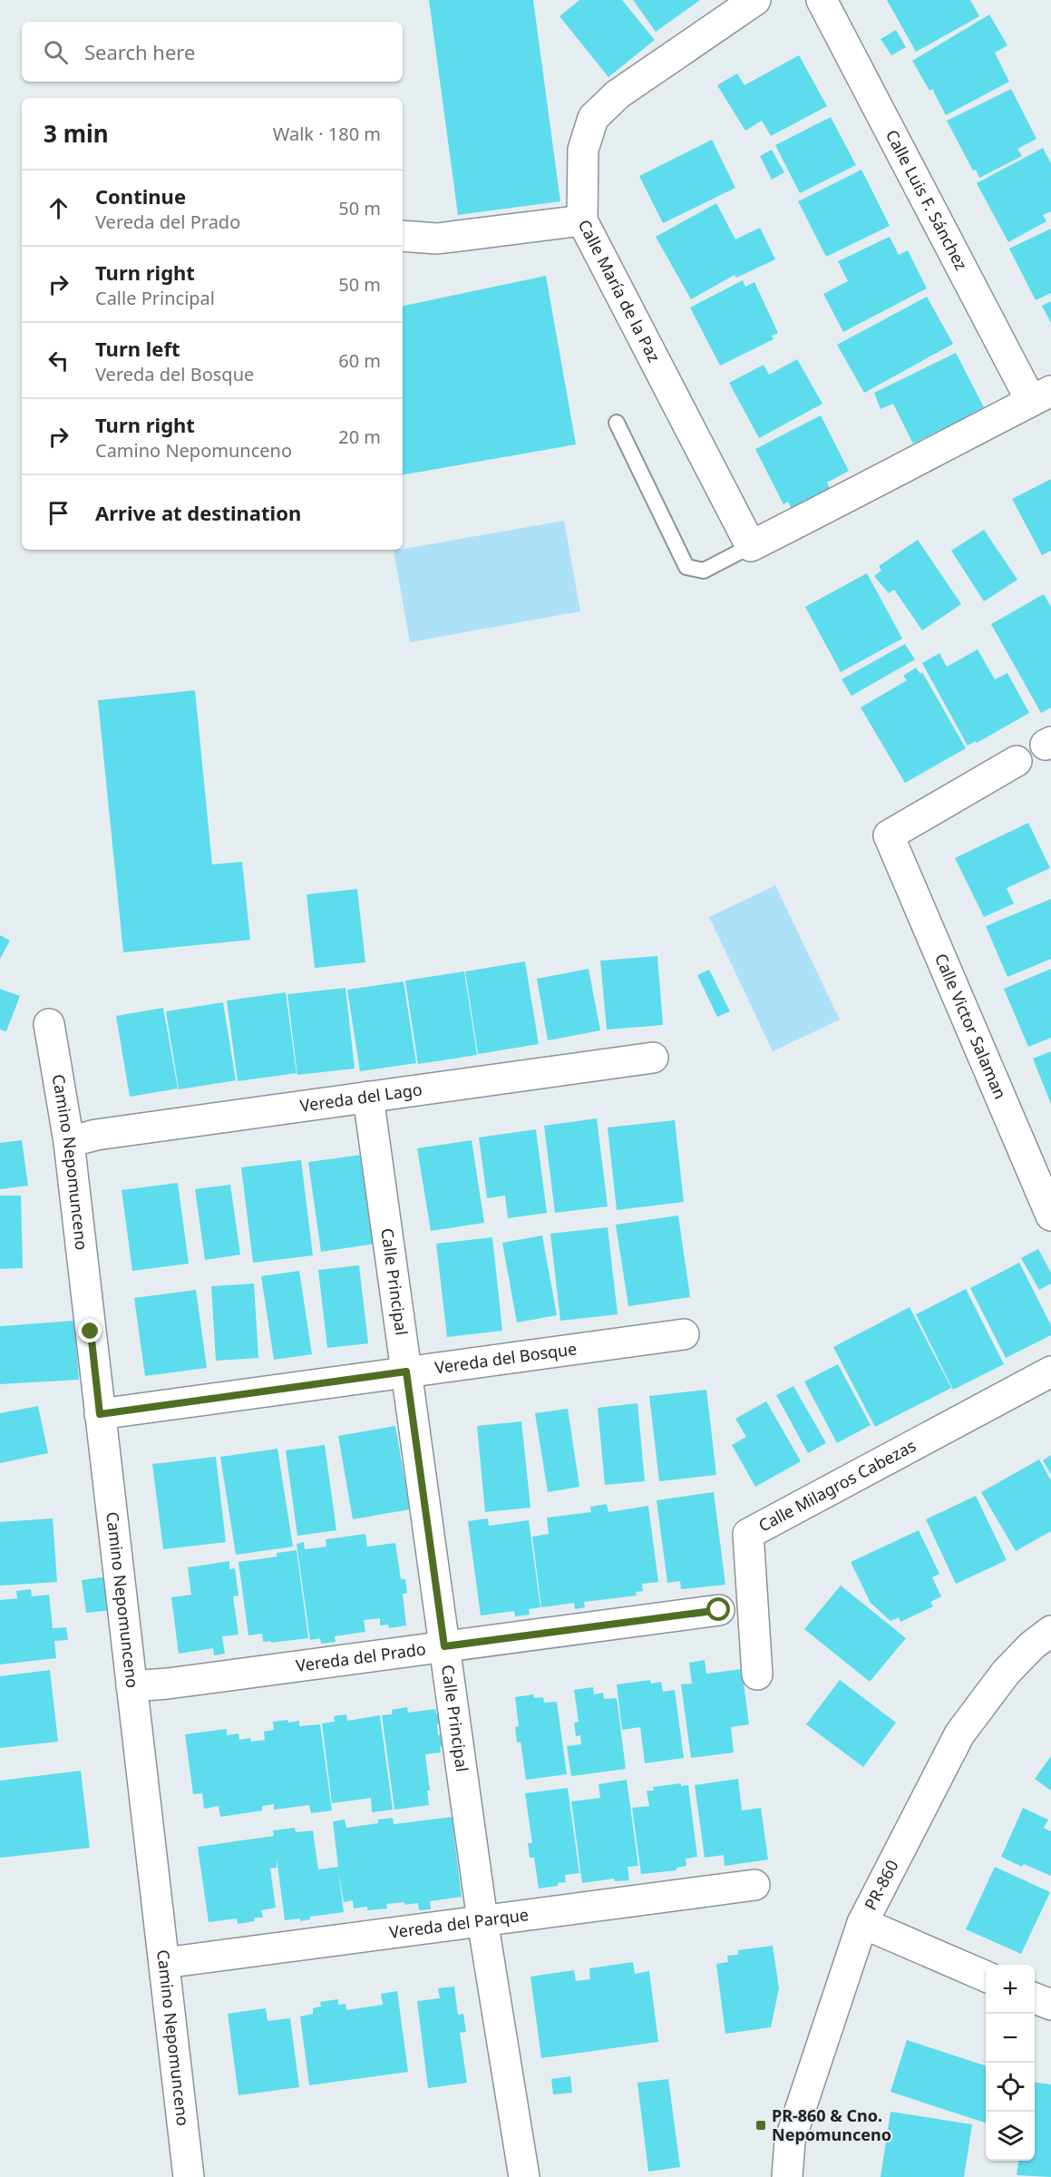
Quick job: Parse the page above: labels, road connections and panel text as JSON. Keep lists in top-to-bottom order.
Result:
{
  "streets": {
    "street": [
      "Calle Luis F. Sánchez",
      "Calle María de la Paz",
      "Calle Victor Salaman",
      "Vereda del Lago",
      "Camino Nepomunceno",
      "Calle Principal",
      "Vereda del Bosque",
      "Calle Milagros Cabezas",
      "Vereda del Prado",
      "PR-860",
      "Vereda del Parque"
    ]
  },
  "crossings": [
    ["Vereda del Lago", "Camino Nepomunceno"],
    ["Vereda del Lago", "Calle Principal"],
    ["Camino Nepomunceno", "Vereda del Bosque"],
    ["Camino Nepomunceno", "Vereda del Prado"],
    ["Camino Nepomunceno", "Vereda del Parque"],
    ["Calle Principal", "Vereda del Bosque"],
    ["Calle Principal", "Vereda del Prado"],
    ["Calle Principal", "Vereda del Parque"]
  ],
  "places": {
    "transit": ["PR-860 & Cno. Nepomunceno"]
  },
  "page": {
    "search": "Search here",
    "heading": ["3 min", "Walk · 180 m"],
    "list": [
      ["Continue", "Vereda del Prado", "50 m"],
      ["Turn right", "Calle Principal", "50 m"],
      ["Turn left", "Vereda del Bosque", "60 m"],
      ["Turn right", "Camino Nepomunceno", "20 m"],
      "Arrive at destination"
    ],
    "map_buttons": ["+", "−"]
  }
}
